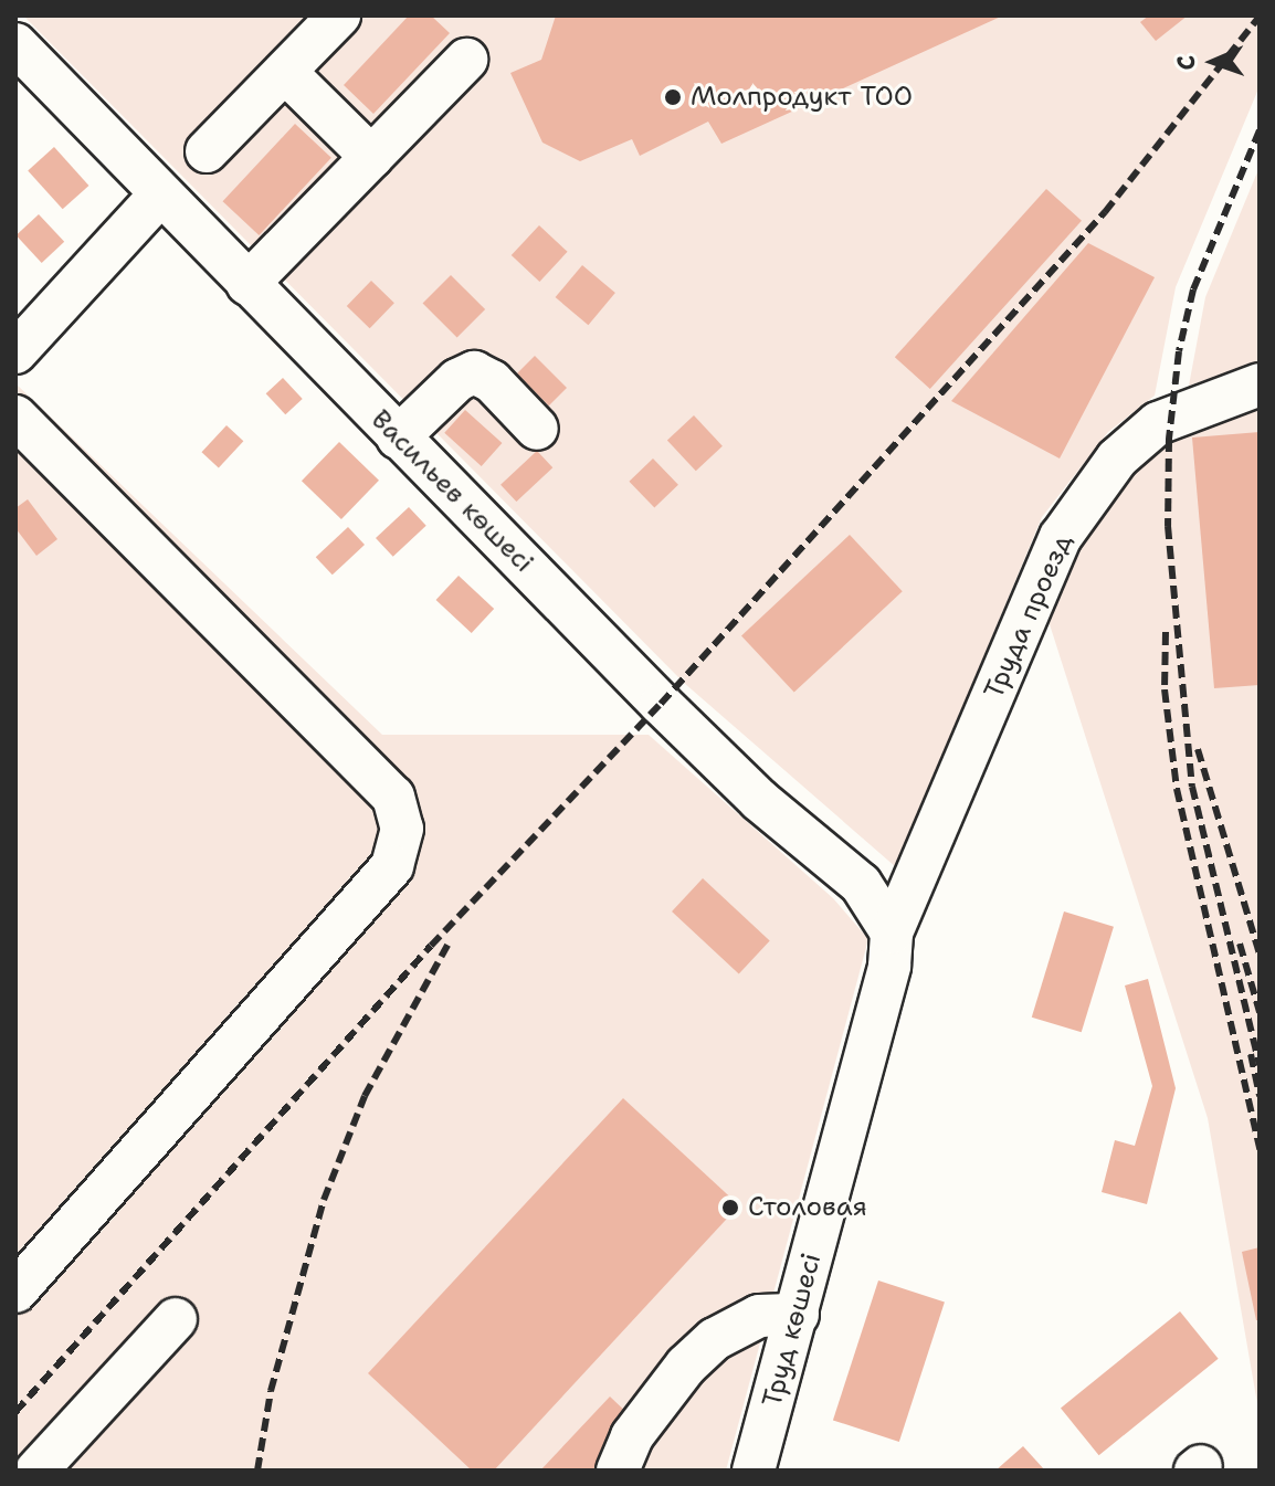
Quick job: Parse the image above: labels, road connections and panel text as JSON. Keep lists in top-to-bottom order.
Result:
{
  "streets": {
    "street": ["Васильев көшесі", "Труда проезд", "Труд көшесі"]
  },
  "crossings": [
    ["Васильев көшесі", "Труда проезд"],
    ["Васильев көшесі", "Труд көшесі"],
    ["Труда проезд", "Труд көшесі"]
  ],
  "places": ["Молпродукт ТОО", "Столовая"],
  "north": "left"
}
